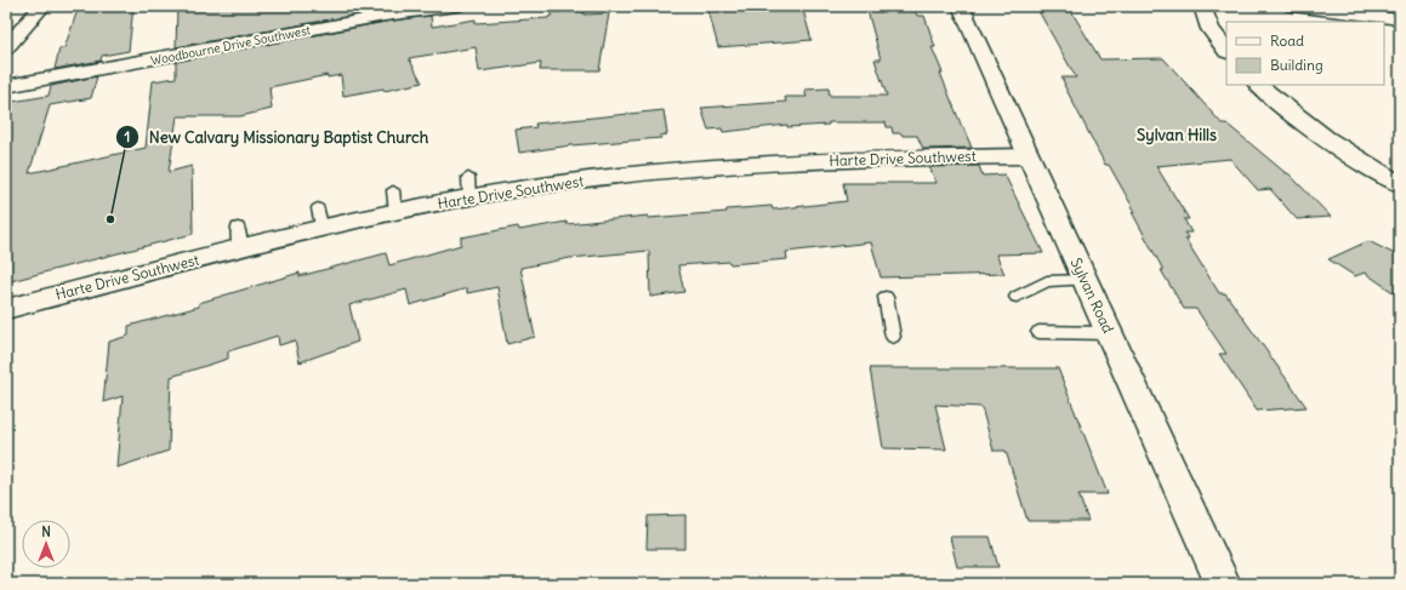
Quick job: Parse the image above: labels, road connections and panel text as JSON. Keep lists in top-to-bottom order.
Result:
{
  "streets": {
    "street": ["Woodbourne Drive Southwest", "Harte Drive Southwest", "Sylvan Road"]
  },
  "crossings": [
    ["Harte Drive Southwest", "Sylvan Road"]
  ],
  "districts": ["Sylvan Hills"],
  "places": ["New Calvary Missionary Baptist Church"],
  "legend": ["Road", "Building"],
  "north": "top"
}
